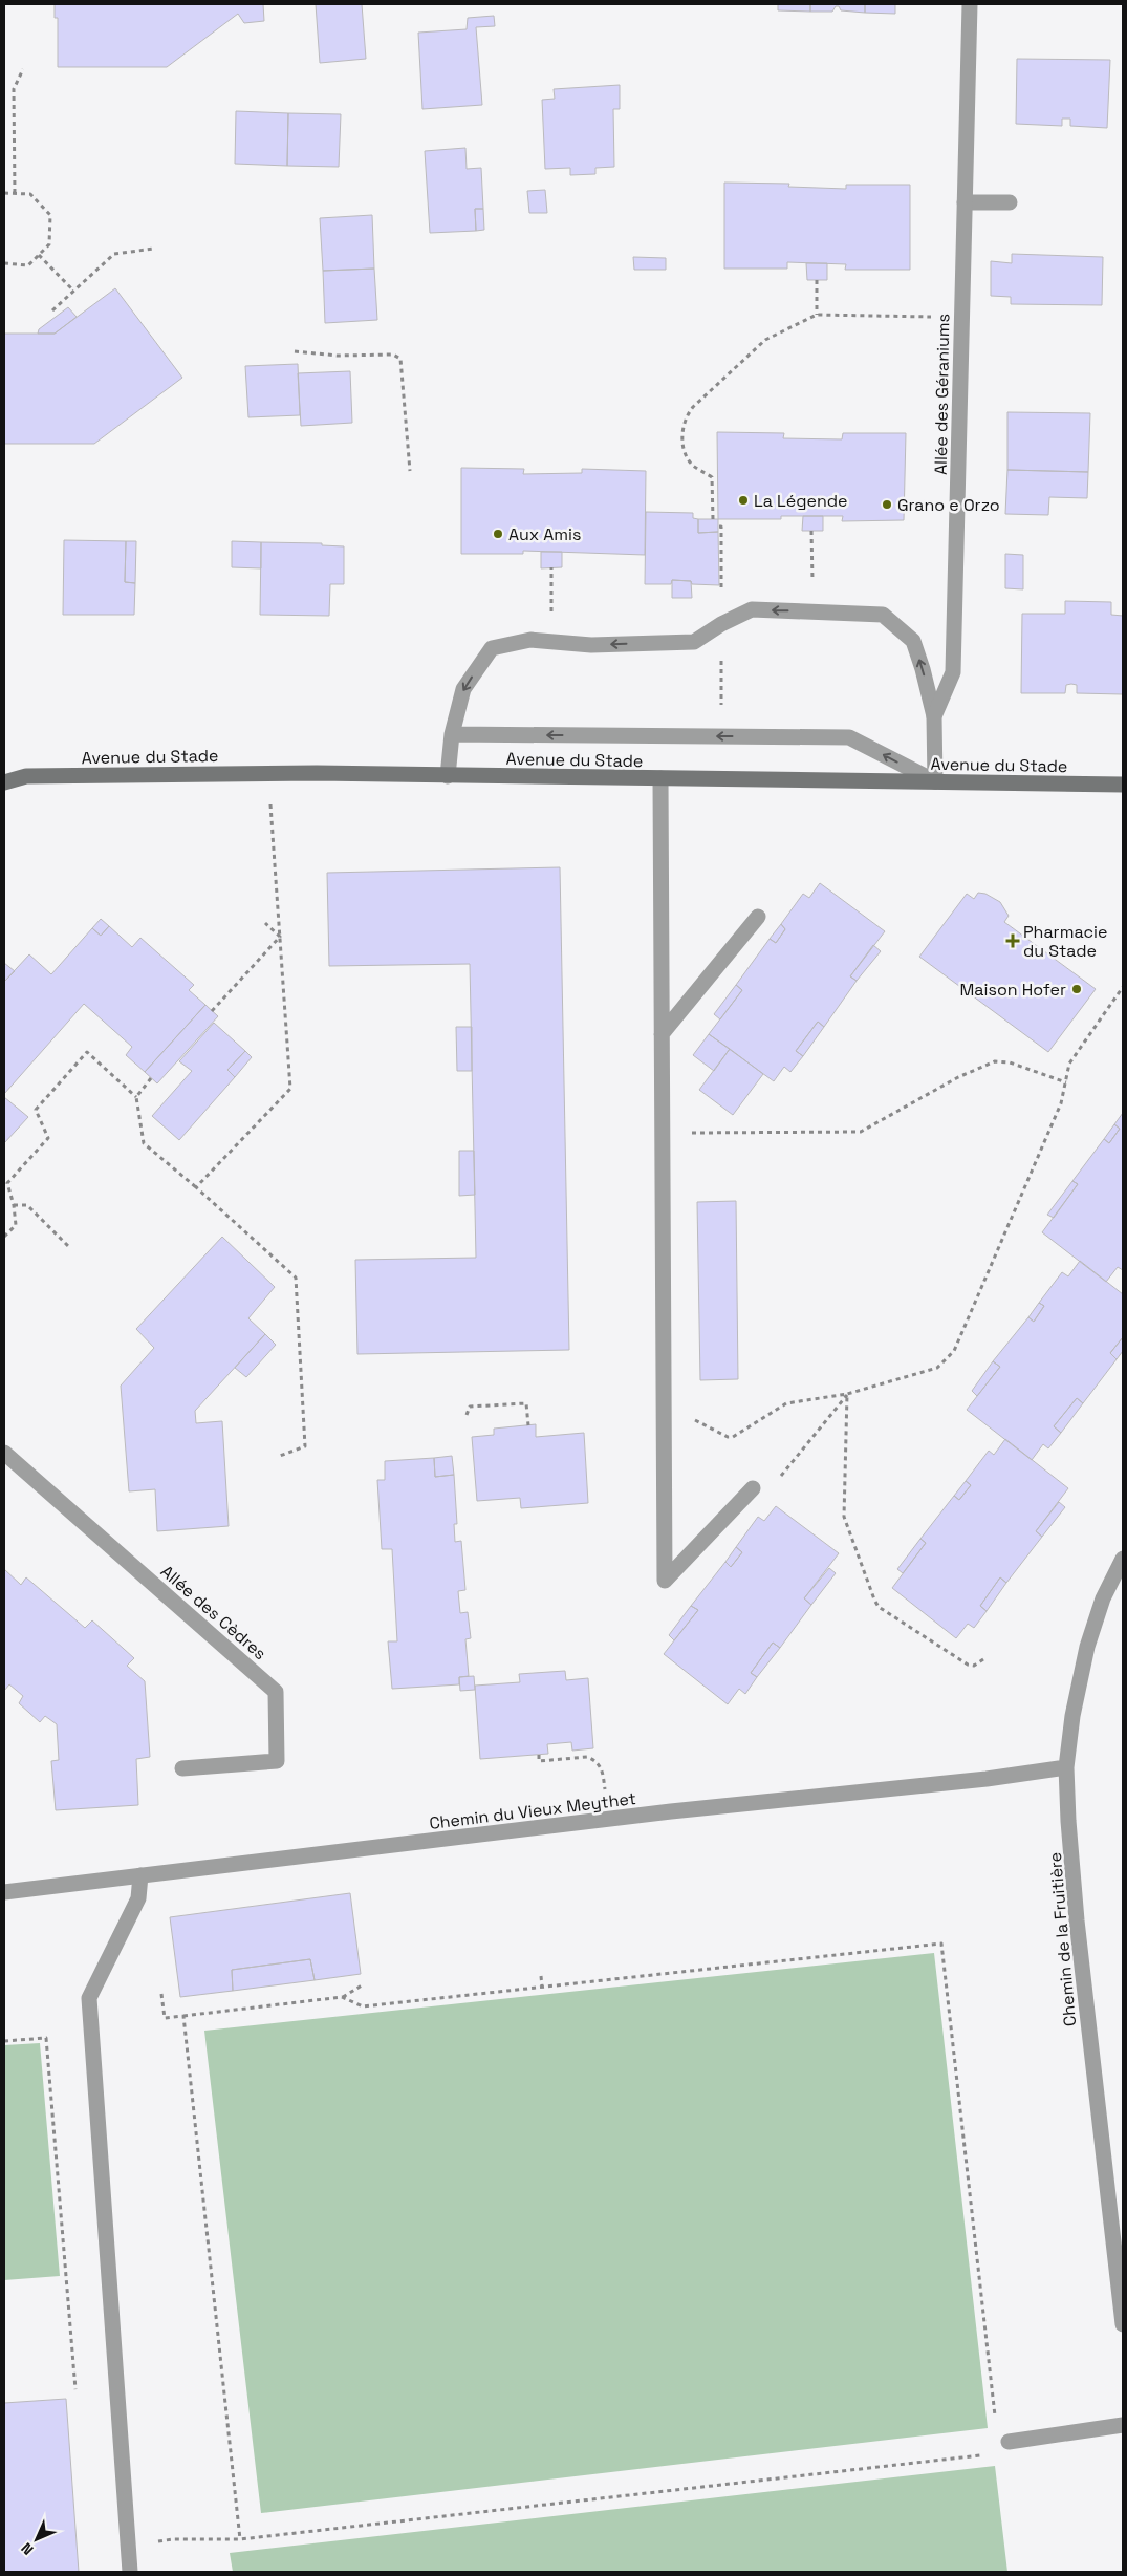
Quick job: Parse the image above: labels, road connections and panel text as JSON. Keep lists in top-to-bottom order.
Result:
{
  "streets": {
    "main road": ["Avenue du Stade"],
    "street": [
      "Allée des Géraniums",
      "Allée des Cèdres",
      "Chemin du Vieux Meythet",
      "Chemin de la Fruitière"
    ]
  },
  "crossings": [
    ["Allée des Géraniums", "Avenue du Stade"],
    ["Chemin du Vieux Meythet", "Chemin de la Fruitière"]
  ],
  "places": {
    "other": [
      "La Légende",
      "Grano e Orzo",
      "Aux Amis",
      "Maison Hofer"
    ],
    "health": ["Pharmacie du Stade"]
  },
  "north": "bottom left"
}
